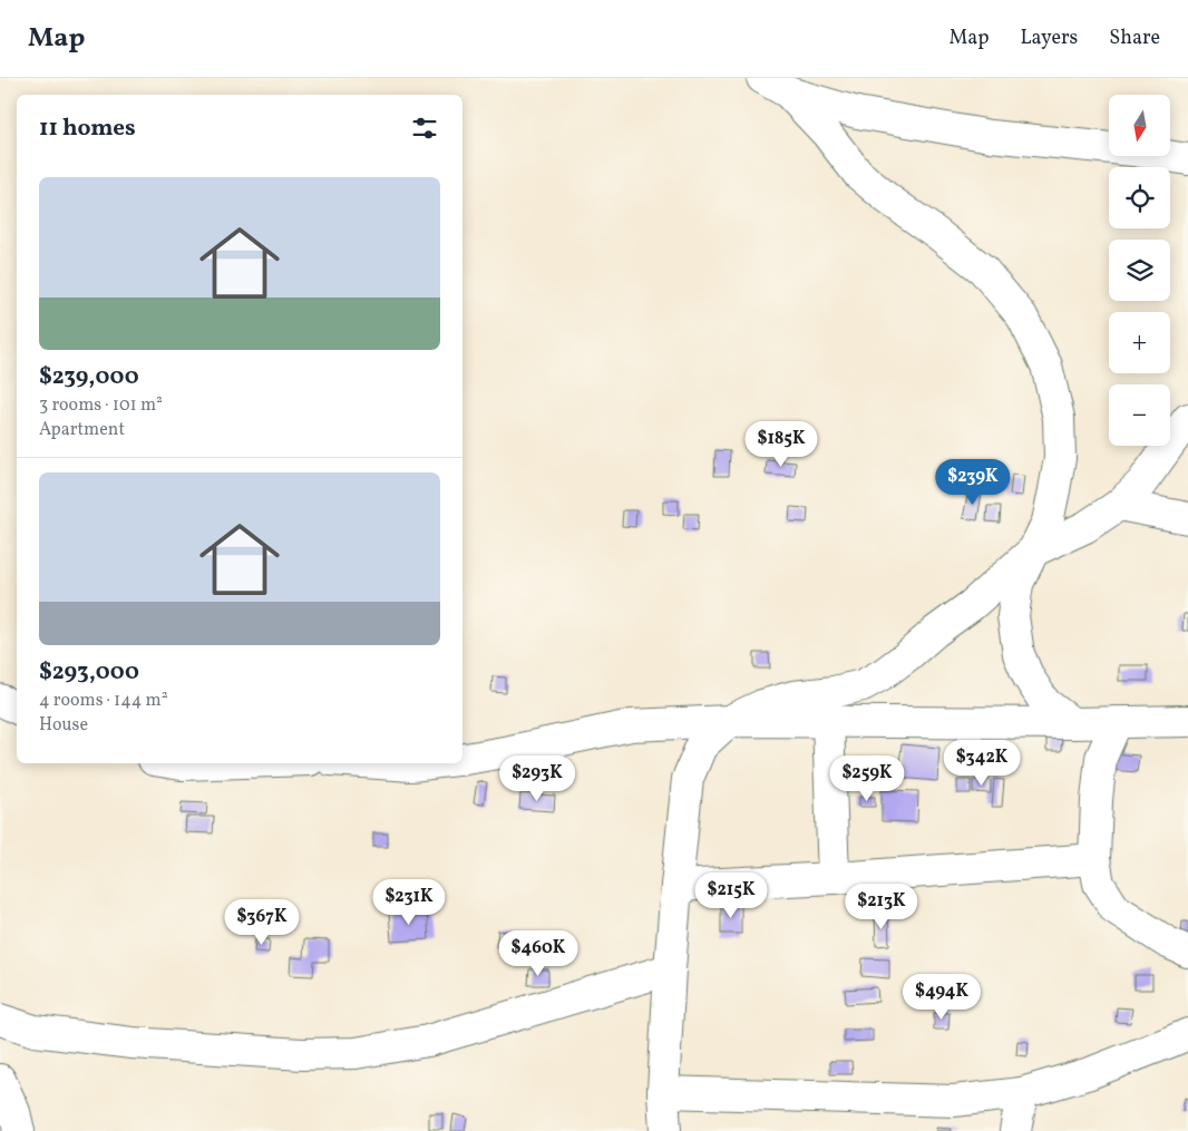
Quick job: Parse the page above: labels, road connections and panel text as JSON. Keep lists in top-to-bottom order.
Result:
{
  "north": "bottom",
  "page": {
    "header": "Map",
    "nav": ["Map", "Layers", "Share"],
    "map_buttons": ["+", "−"],
    "heading": "11 homes",
    "list": [
      {
        "name": "$239,000",
        "note": "3 rooms · 101 m² · Apartment"
      },
      {
        "name": "$293,000",
        "note": "4 rooms · 144 m² · House"
      }
    ],
    "price": [
      "$185K",
      "$239K",
      "$342K",
      "$293K",
      "$259K",
      "$215K",
      "$231K",
      "$213K",
      "$367K",
      "$460K",
      "$494K"
    ]
  }
}
